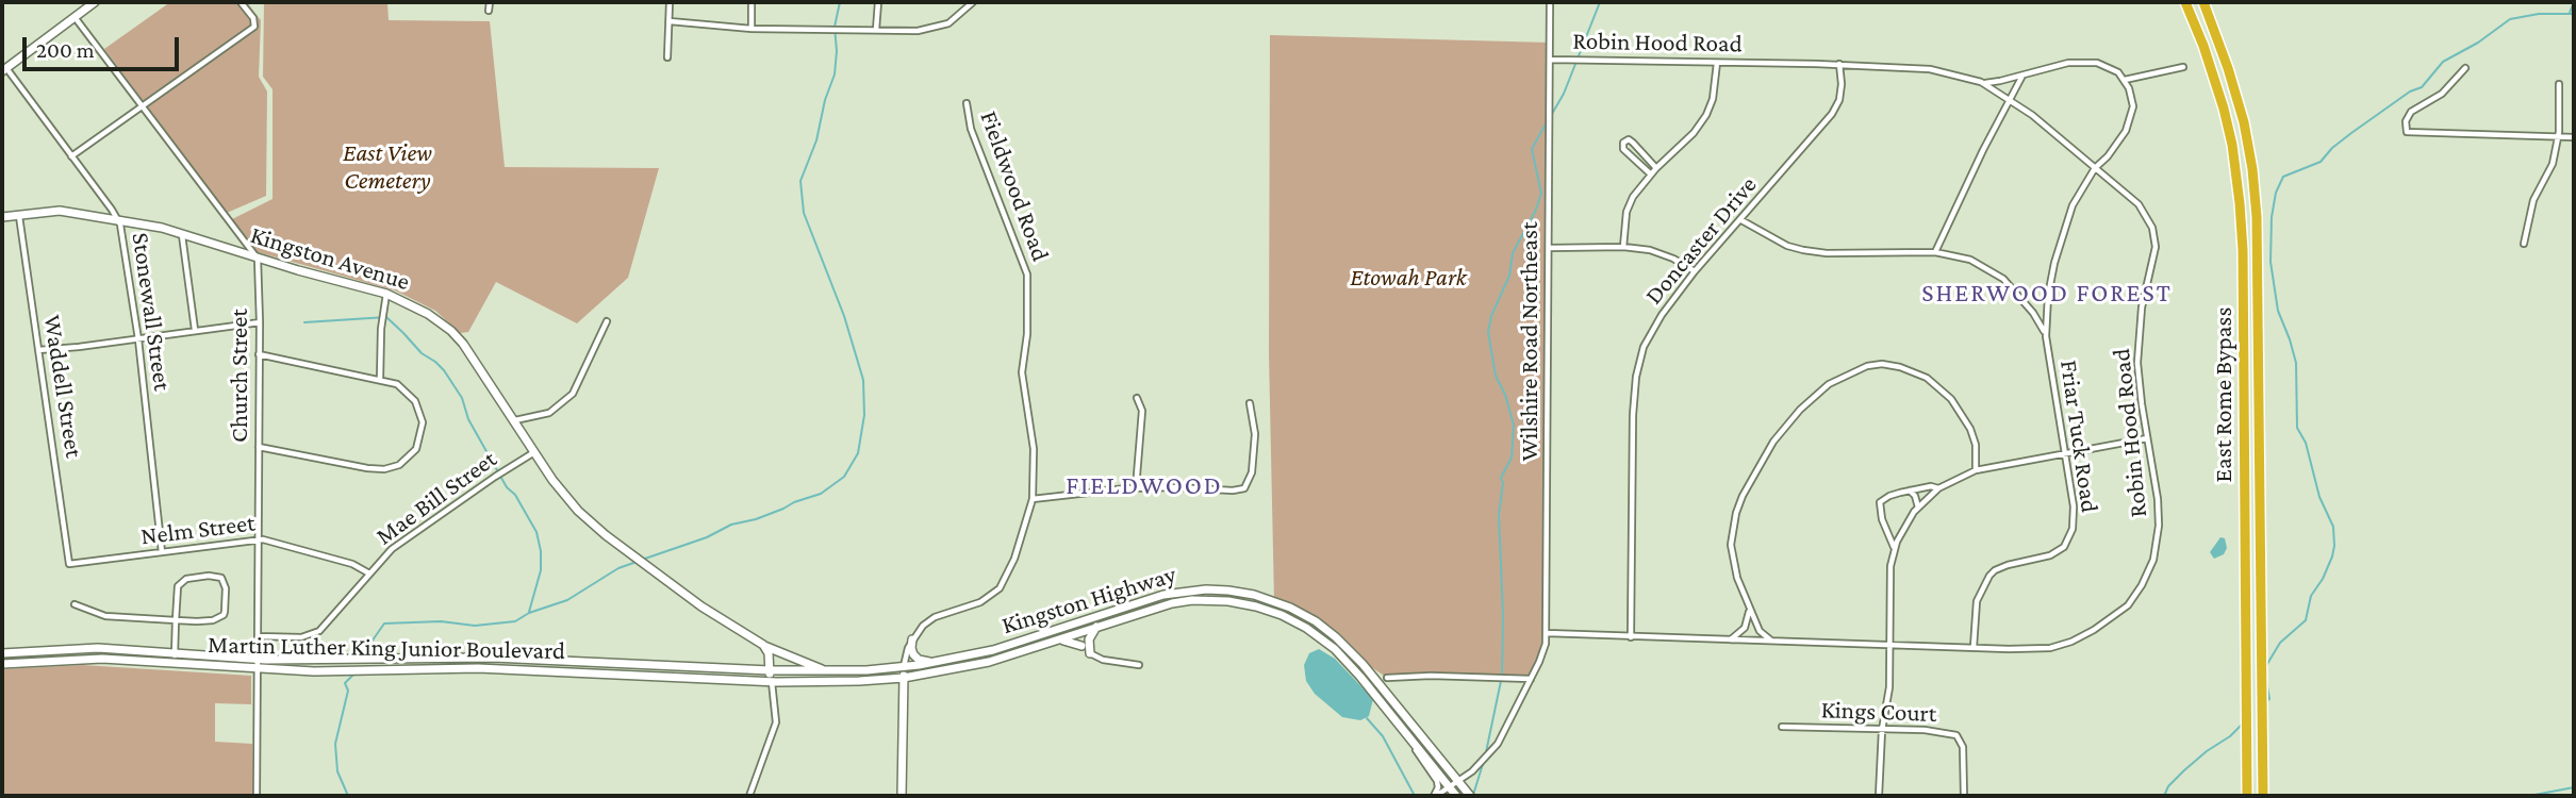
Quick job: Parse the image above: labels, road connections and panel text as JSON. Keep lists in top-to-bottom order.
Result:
{
  "streets": {
    "highway": ["East Rome Bypass"],
    "main road": ["Kingston Avenue", "Kingston Highway", "Martin Luther King Junior Boulevard"],
    "street": [
      "Robin Hood Road",
      "Fieldwood Road",
      "Doncaster Drive",
      "Stonewall Street",
      "Wilshire Road Northeast",
      "Church Street",
      "Waddell Street",
      "Friar Tuck Road",
      "Mae Bill Street",
      "Nelm Street",
      "Kings Court"
    ]
  },
  "crossings": [
    ["Robin Hood Road", "Doncaster Drive"],
    ["Robin Hood Road", "Wilshire Road Northeast"],
    ["Robin Hood Road", "Friar Tuck Road"],
    ["Kingston Avenue", "Stonewall Street"],
    ["Kingston Avenue", "Church Street"],
    ["Kingston Avenue", "Waddell Street"],
    ["Kingston Avenue", "Mae Bill Street"],
    ["Kingston Avenue", "Kingston Highway"],
    ["Stonewall Street", "Nelm Street"],
    ["Wilshire Road Northeast", "Kingston Highway"],
    ["Church Street", "Mae Bill Street"],
    ["Church Street", "Nelm Street"],
    ["Church Street", "Martin Luther King Junior Boulevard"],
    ["Waddell Street", "Nelm Street"],
    ["Mae Bill Street", "Nelm Street"],
    ["Kingston Highway", "Martin Luther King Junior Boulevard"]
  ],
  "districts": ["SHERWOOD FOREST", "FIELDWOOD"],
  "parks": ["East View Cemetery", "Etowah Park"],
  "scale_bar": "200 m"
}
